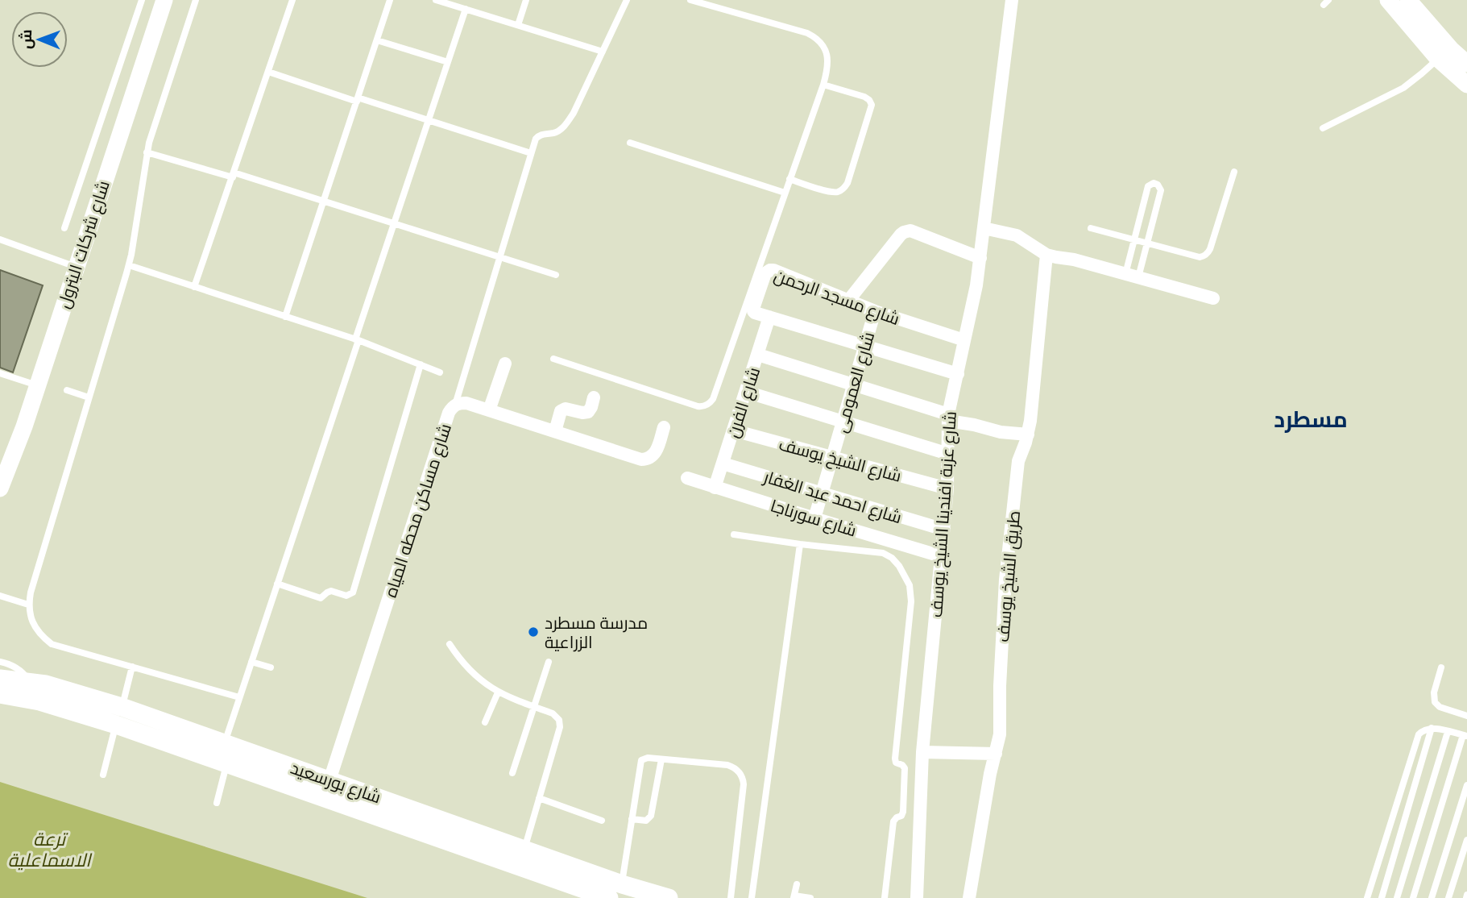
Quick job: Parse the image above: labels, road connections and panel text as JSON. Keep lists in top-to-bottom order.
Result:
{
  "streets": {
    "main road": ["شارع بورسعيد"],
    "street": [
      "شارع شركات البترول",
      "شارع مسجد الرحمن",
      "شارع العمومى",
      "شارع الفرن",
      "شارع الشيخ يوسف",
      "شارع احمد عبد الغفار",
      "شارع مساكن محطه المياه",
      "شارع عزبة افندينا الشيخ يوسف",
      "شارع سورناجا",
      "طريق الشيخ يوسف"
    ]
  },
  "crossings": [
    ["شارع مسجد الرحمن", "شارع العمومى"],
    ["شارع مسجد الرحمن", "شارع الفرن"],
    ["شارع مسجد الرحمن", "شارع عزبة افندينا الشيخ يوسف"],
    ["شارع العمومى", "شارع الشيخ يوسف"],
    ["شارع العمومى", "شارع احمد عبد الغفار"],
    ["شارع العمومى", "شارع سورناجا"],
    ["شارع الفرن", "شارع الشيخ يوسف"],
    ["شارع الفرن", "شارع احمد عبد الغفار"],
    ["شارع الفرن", "شارع سورناجا"],
    ["شارع الشيخ يوسف", "شارع عزبة افندينا الشيخ يوسف"],
    ["شارع احمد عبد الغفار", "شارع عزبة افندينا الشيخ يوسف"],
    ["شارع مساكن محطه المياه", "شارع بورسعيد"],
    ["شارع عزبة افندينا الشيخ يوسف", "شارع سورناجا"]
  ],
  "districts": ["مسطرد"],
  "water": ["ترعة الاسماعلية"],
  "places": ["مدرسة مسطرد الزراعية"],
  "north": "left"
}
